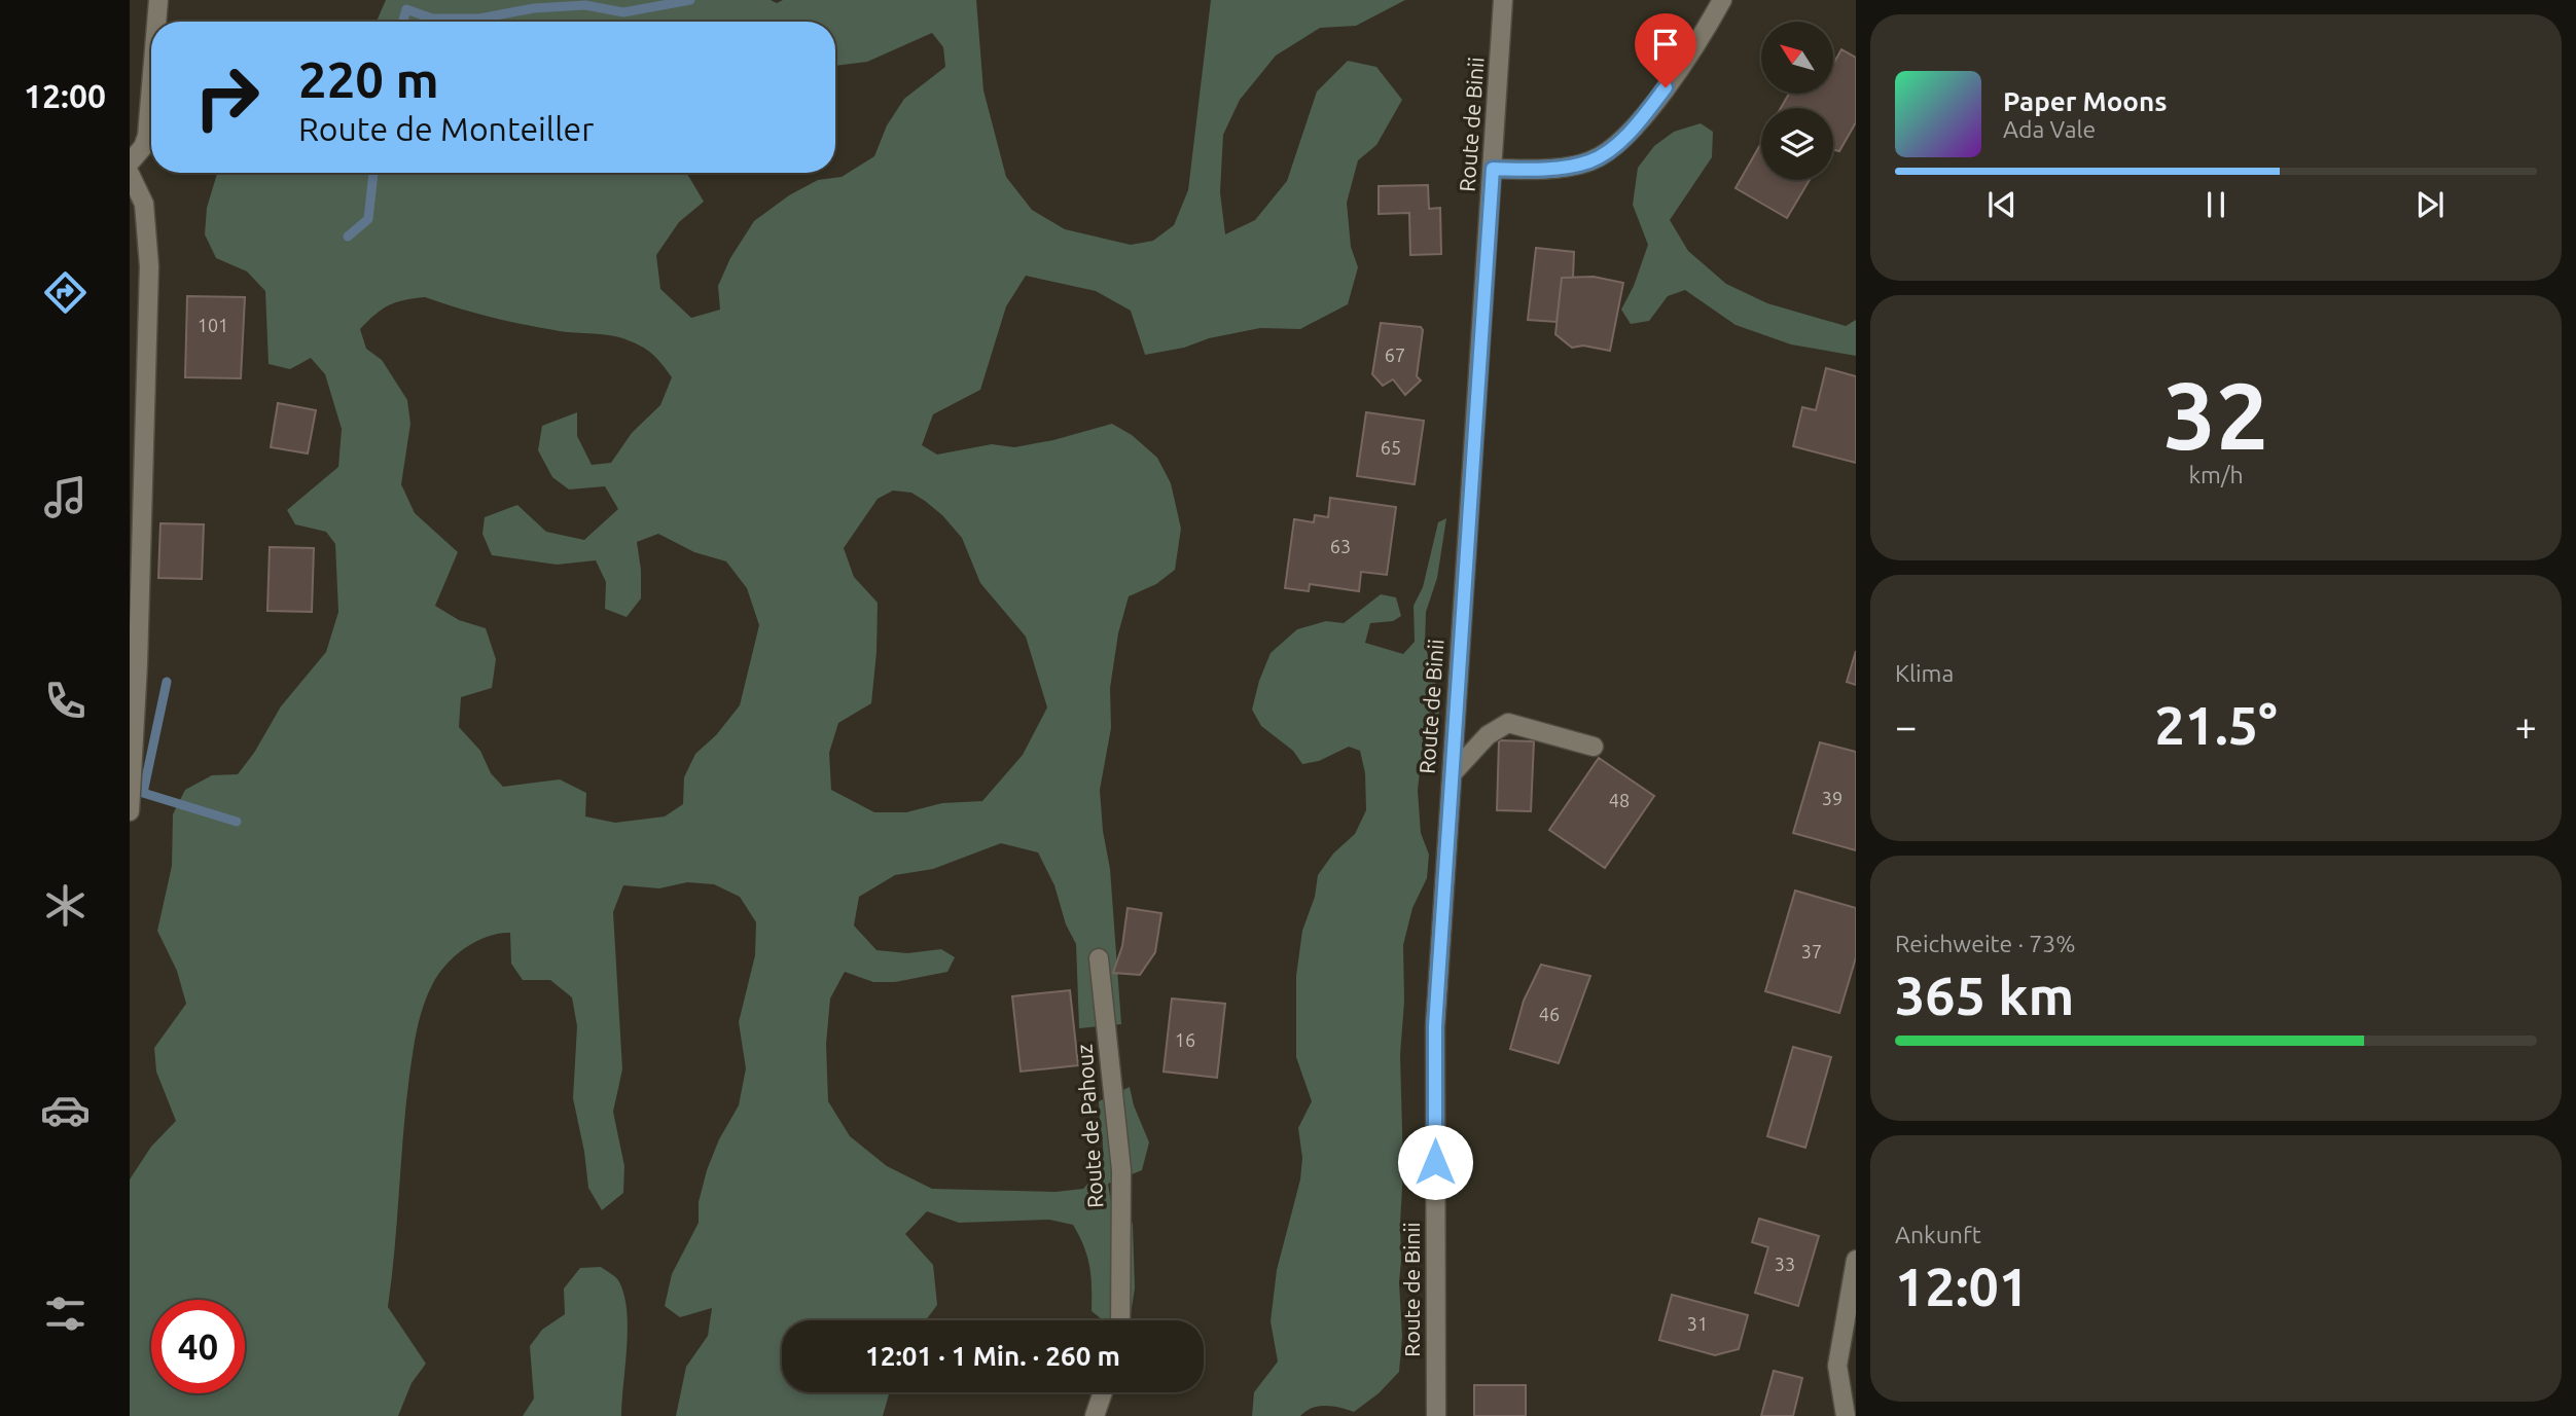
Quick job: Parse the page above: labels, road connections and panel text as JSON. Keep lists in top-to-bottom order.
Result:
{
  "streets": {
    "street": ["Route de Binii", "Route de Pahouz"]
  },
  "house_numbers": [
    "101",
    "67",
    "65",
    "63",
    "39",
    "48",
    "37",
    "46",
    "16",
    "33",
    "31"
  ],
  "north": "top left",
  "page": {
    "tabs": "12:00",
    "turn": ["220 m", "Route de Monteiller"],
    "song": ["Paper Moons", "Ada Vale"],
    "tile": [
      ["32", "km/h"],
      "Klima",
      ["Reichweite · 73%", "365 km"],
      ["Ankunft", "12:01"]
    ],
    "heat": ["−", "21.5°", "+"],
    "limit": "40",
    "trip": "12:01 · 1 Min. · 260 m"
  }
}
